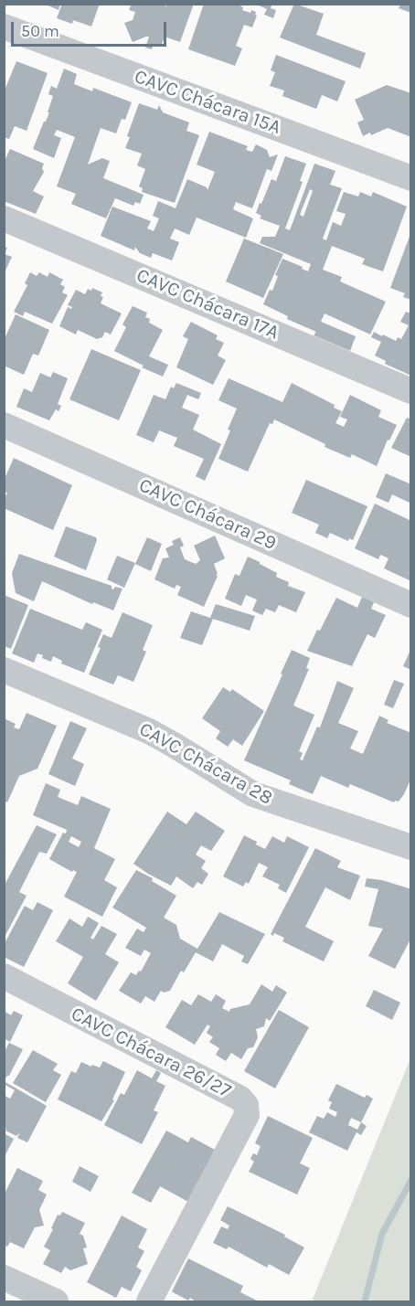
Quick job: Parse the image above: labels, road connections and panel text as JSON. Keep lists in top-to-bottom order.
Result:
{
  "streets": {
    "street": [
      "CAVC Chácara 15A",
      "CAVC Chácara 17A",
      "CAVC Chácara 29",
      "CAVC Chácara 28",
      "CAVC Chácara 26/27"
    ]
  },
  "scale_bar": "50 m"
}
